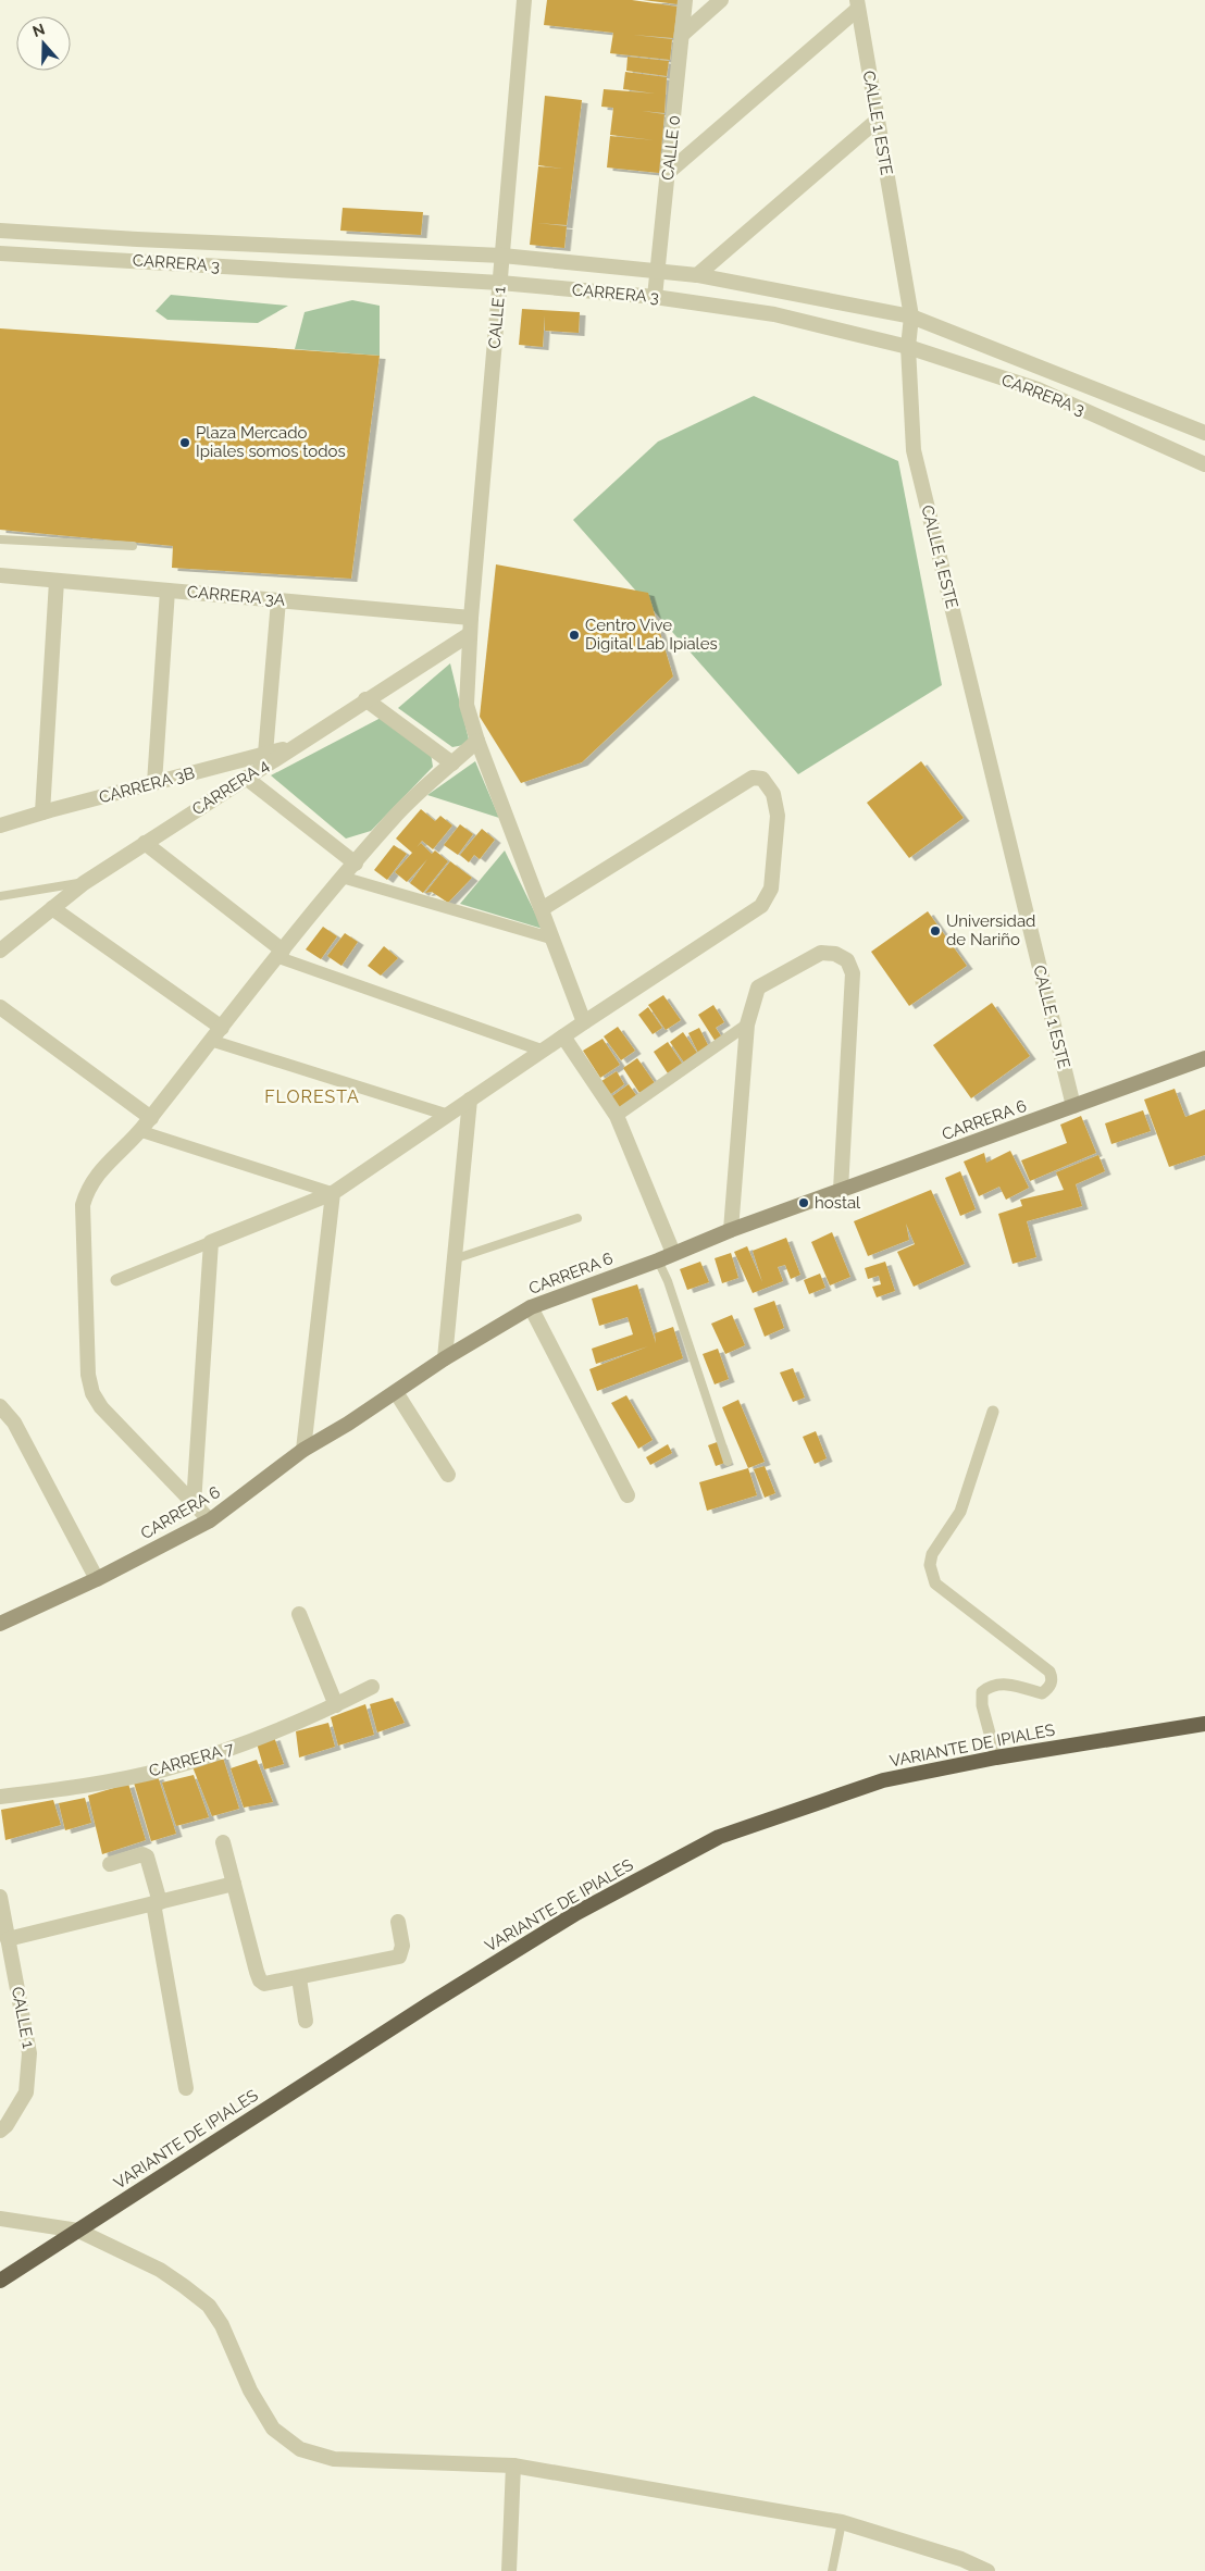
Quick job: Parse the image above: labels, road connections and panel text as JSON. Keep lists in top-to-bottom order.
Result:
{
  "streets": {
    "highway": ["VARIANTE DE IPIALES"],
    "main road": ["CARRERA 6"],
    "street": [
      "CALLE 1 ESTE",
      "CALLE 0",
      "CARRERA 3",
      "CALLE 1",
      "CARRERA 3A",
      "CARRERA 3B",
      "CARRERA 4",
      "CARRERA 7"
    ]
  },
  "crossings": [
    ["CALLE 1 ESTE", "CARRERA 3"],
    ["CALLE 1 ESTE", "CARRERA 6"],
    ["CALLE 0", "CARRERA 3"],
    ["CARRERA 3", "CALLE 1"],
    ["CALLE 1", "CARRERA 3A"],
    ["CALLE 1", "CARRERA 4"],
    ["CARRERA 3B", "CARRERA 4"]
  ],
  "districts": ["FLORESTA"],
  "places": [
    "Plaza Mercado Ipiales somos todos",
    "Centro Vive Digital Lab Ipiales",
    "Universidad de Nariño",
    "hostal"
  ],
  "north": "top"
}
